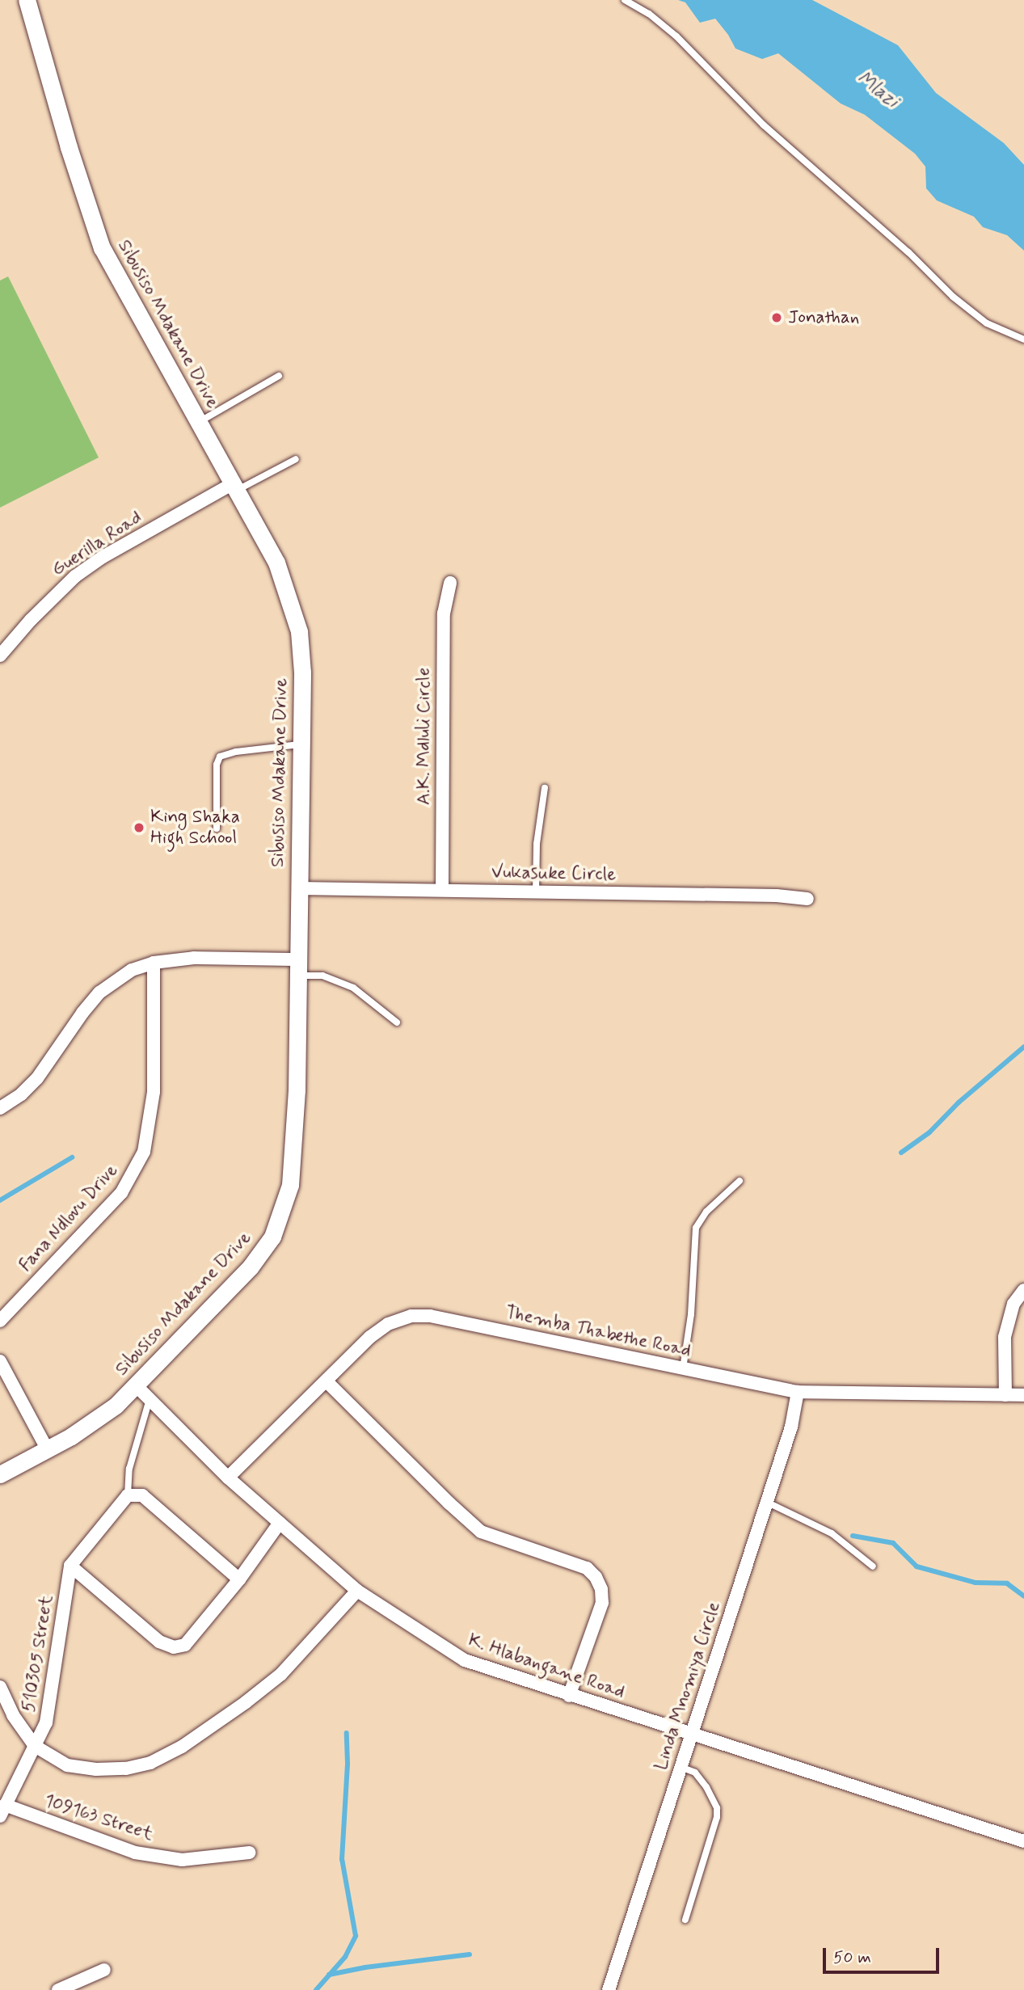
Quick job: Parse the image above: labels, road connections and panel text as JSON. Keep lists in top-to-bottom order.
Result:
{
  "streets": {
    "street": [
      "Sibusiso Mdakane Drive",
      "Guerilla Road",
      "A.K. Mdluli Circle",
      "Vukasuke Circle",
      "Fana Ndlovu Drive",
      "Themba Thabethe Road",
      "510305 Street",
      "K. Hlabangane Road",
      "Linda Mnomiya Circle",
      "109163 Street"
    ]
  },
  "crossings": [
    ["Sibusiso Mdakane Drive", "Guerilla Road"],
    ["Sibusiso Mdakane Drive", "Vukasuke Circle"],
    ["Sibusiso Mdakane Drive", "K. Hlabangane Road"],
    ["A.K. Mdluli Circle", "Vukasuke Circle"],
    ["Themba Thabethe Road", "K. Hlabangane Road"],
    ["Themba Thabethe Road", "Linda Mnomiya Circle"],
    ["510305 Street", "109163 Street"],
    ["K. Hlabangane Road", "Linda Mnomiya Circle"]
  ],
  "water": ["Mlazi"],
  "places": ["Jonathan", "King Shaka High School"],
  "scale_bar": "50 m"
}
